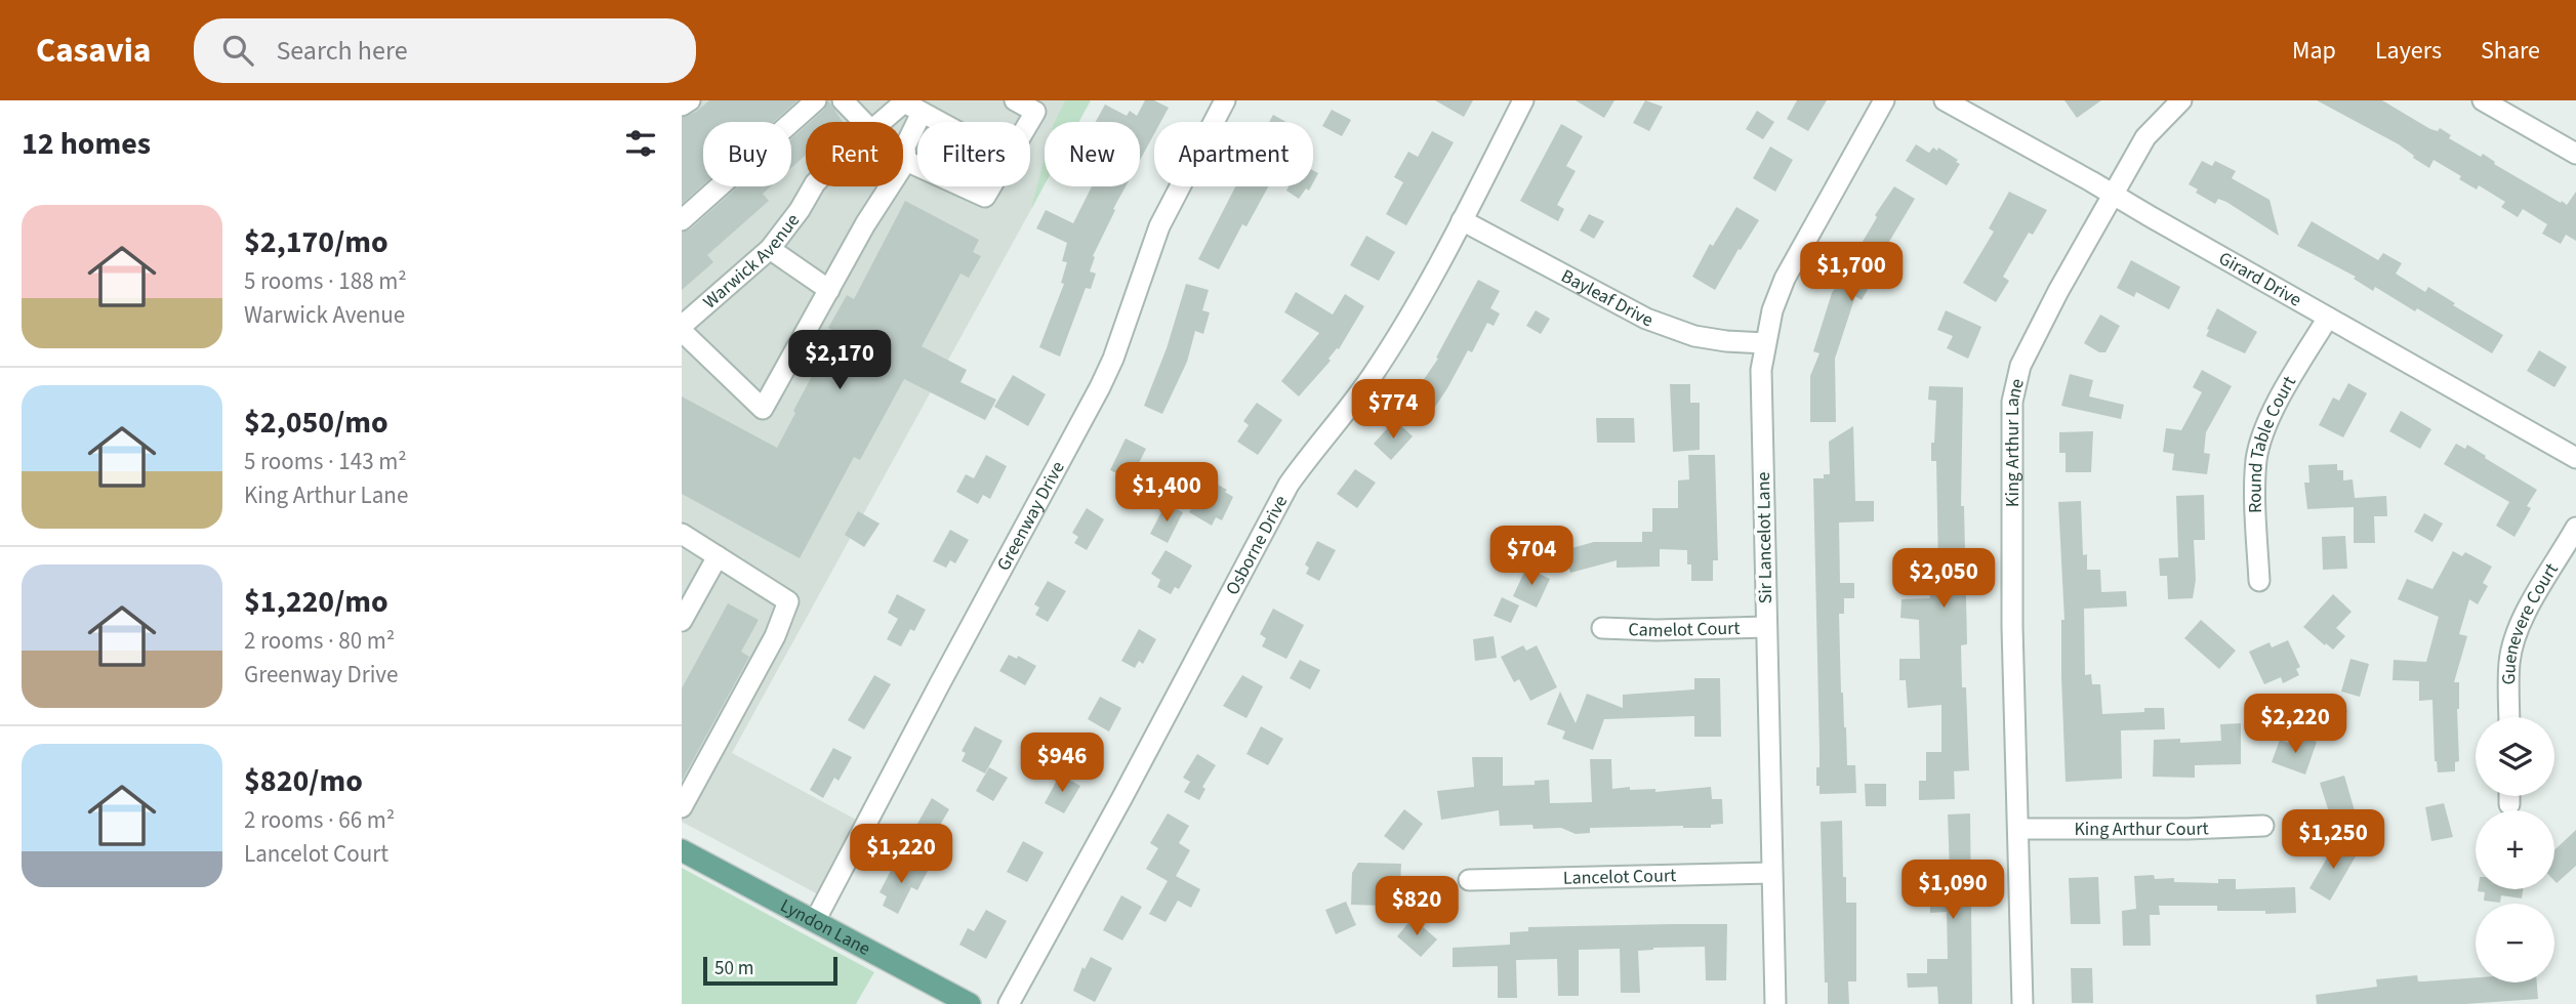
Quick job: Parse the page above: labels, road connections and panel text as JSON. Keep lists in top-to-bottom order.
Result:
{
  "streets": {
    "main road": ["Lyndon Lane"],
    "street": [
      "Warwick Avenue",
      "Girard Drive",
      "Bayleaf Drive",
      "King Arthur Lane",
      "Round Table Court",
      "Greenway Drive",
      "Sir Lancelot Lane",
      "Osborne Drive",
      "Guenevere Court",
      "Camelot Court",
      "King Arthur Court",
      "Lancelot Court"
    ]
  },
  "crossings": [
    ["Girard Drive", "King Arthur Lane"],
    ["Girard Drive", "Round Table Court"],
    ["Bayleaf Drive", "Sir Lancelot Lane"],
    ["Bayleaf Drive", "Osborne Drive"],
    ["King Arthur Lane", "King Arthur Court"],
    ["Greenway Drive", "Lyndon Lane"],
    ["Sir Lancelot Lane", "Camelot Court"],
    ["Sir Lancelot Lane", "Lancelot Court"]
  ],
  "scale_bar": "50 m",
  "page": {
    "header": "Casavia",
    "search": "Search here",
    "nav": ["Map", "Layers", "Share"],
    "heading": "12 homes",
    "chip": [
      "Buy",
      "Rent",
      "Filters",
      "New",
      "Apartment"
    ],
    "list": [
      {
        "name": "$2,170/mo",
        "note": "5 rooms · 188 m² · Warwick Avenue"
      },
      {
        "name": "$2,050/mo",
        "note": "5 rooms · 143 m² · King Arthur Lane"
      },
      {
        "name": "$1,220/mo",
        "note": "2 rooms · 80 m² · Greenway Drive"
      },
      {
        "name": "$820/mo",
        "note": "2 rooms · 66 m² · Lancelot Court"
      }
    ],
    "price": [
      "$1,700",
      "$2,170",
      "$774",
      "$1,400",
      "$704",
      "$2,050",
      "$2,220",
      "$946",
      "$1,250",
      "$1,220",
      "$1,090",
      "$820"
    ],
    "map_buttons": ["+", "−"],
    "scale": "50 m"
  }
}
